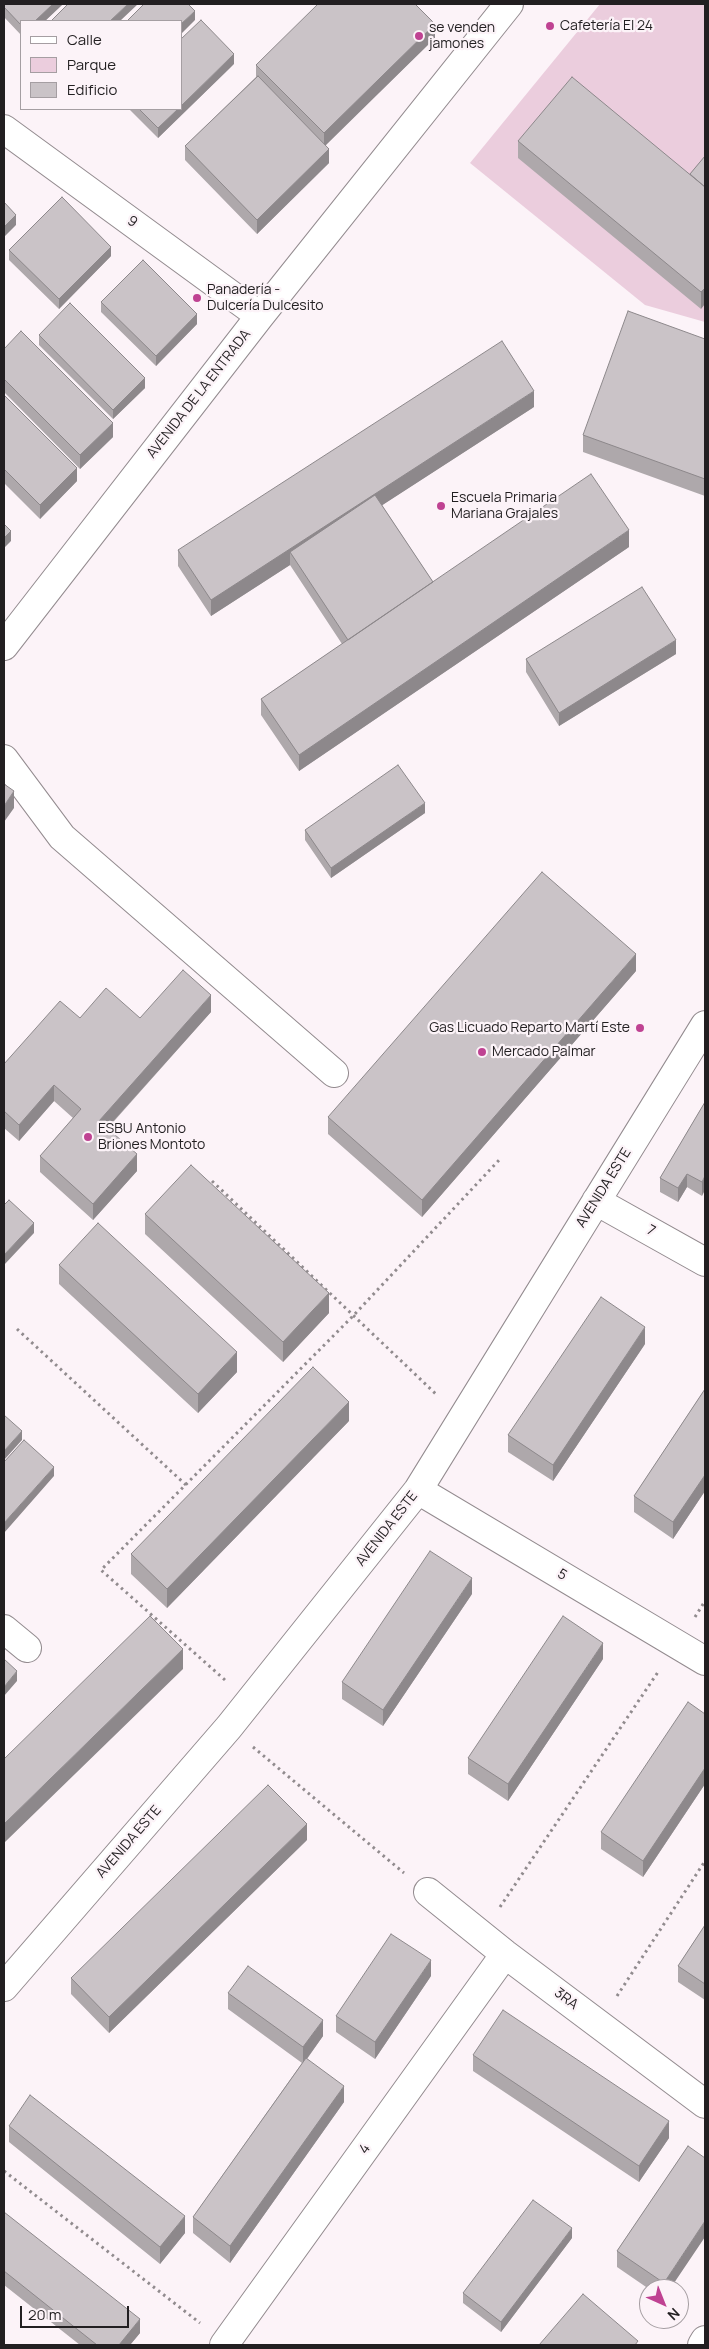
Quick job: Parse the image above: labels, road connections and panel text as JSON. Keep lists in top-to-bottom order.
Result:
{
  "streets": {
    "street": [
      "9",
      "AVENIDA DE LA ENTRADA",
      "AVENIDA ESTE",
      "7",
      "5",
      "3RA",
      "4"
    ]
  },
  "crossings": [
    ["9", "AVENIDA DE LA ENTRADA"],
    ["AVENIDA ESTE", "7"],
    ["AVENIDA ESTE", "5"],
    ["3RA", "4"]
  ],
  "places": [
    "Cafetería El 24",
    "se venden jamones",
    "Panadería - Dulcería Dulcesito",
    "Escuela Primaria Mariana Grajales",
    "Gas Licuado Reparto Martí Este",
    "Mercado Palmar",
    "ESBU Antonio Briones Montoto"
  ],
  "legend": ["Calle", "Parque", "Edificio"],
  "scale_bar": "20 m",
  "north": "bottom right"
}
